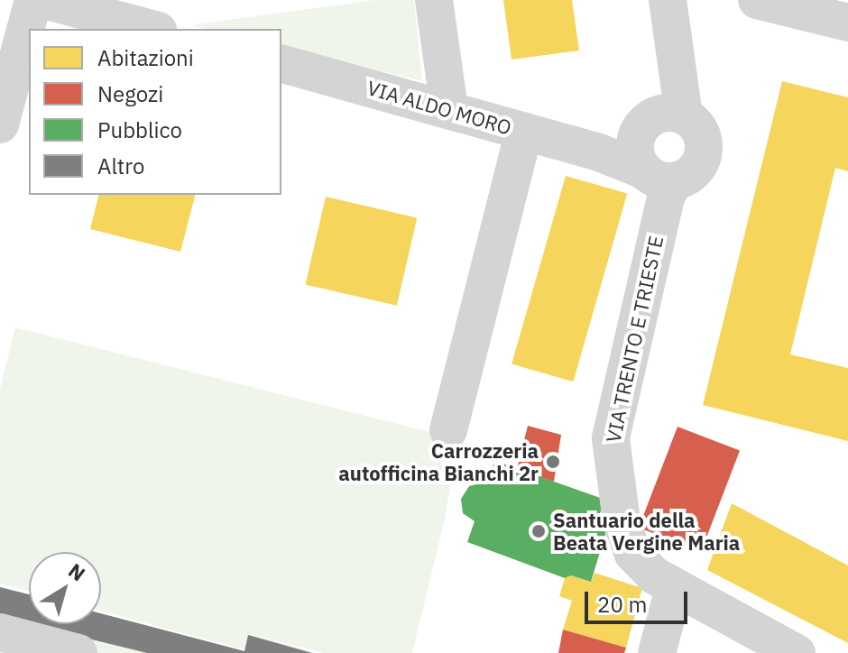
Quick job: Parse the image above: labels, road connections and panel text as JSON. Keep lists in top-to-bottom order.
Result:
{
  "streets": {
    "street": ["VIA ALDO MORO", "VIA TRENTO E TRIESTE"]
  },
  "crossings": [
    ["VIA ALDO MORO", "VIA TRENTO E TRIESTE"]
  ],
  "places": ["Carrozzeria autofficina Bianchi 2r", "Santuario della Beata Vergine Maria"],
  "legend": [
    "Abitazioni",
    "Negozi",
    "Pubblico",
    "Altro"
  ],
  "scale_bar": "20 m",
  "north": "top right"
}
